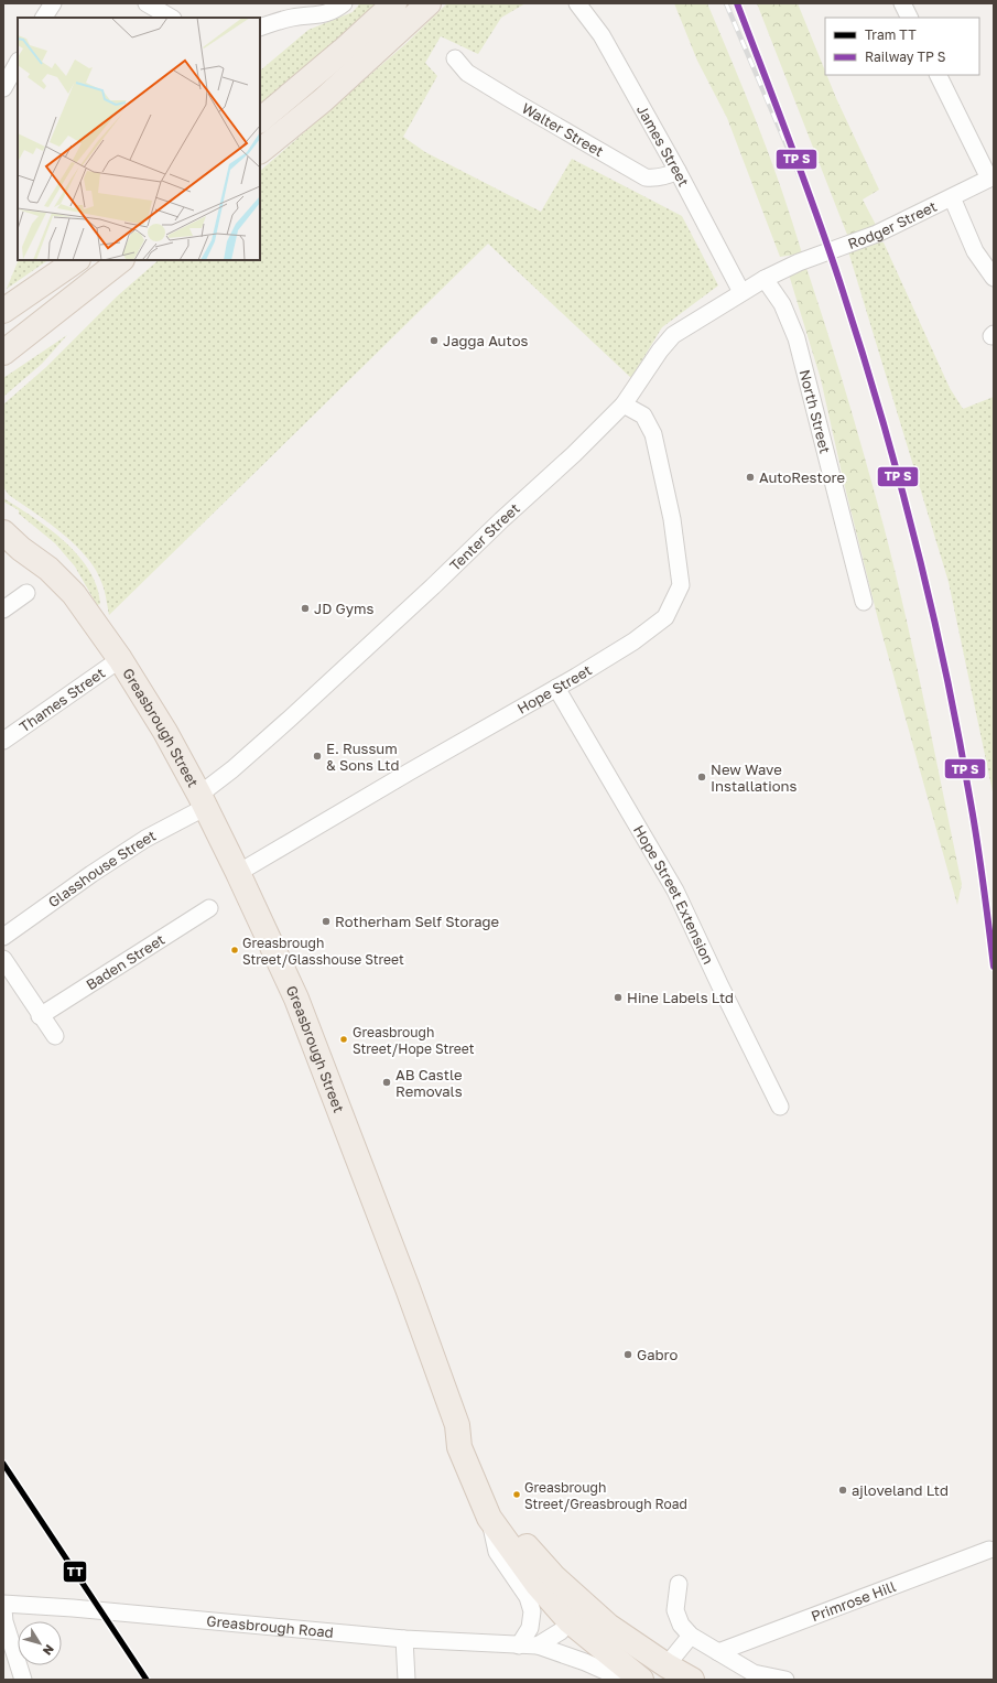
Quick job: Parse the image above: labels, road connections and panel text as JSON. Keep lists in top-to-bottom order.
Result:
{
  "streets": {
    "main road": ["Greasbrough Street"],
    "street": [
      "Walter Street",
      "James Street",
      "Rodger Street",
      "North Street",
      "Tenter Street",
      "Hope Street",
      "Thames Street",
      "Glasshouse Street",
      "Hope Street Extension",
      "Baden Street",
      "Primrose Hill",
      "Greasbrough Road"
    ]
  },
  "crossings": [
    ["Walter Street", "James Street"],
    ["James Street", "Tenter Street"],
    ["Rodger Street", "North Street"],
    ["Rodger Street", "Tenter Street"],
    ["North Street", "Tenter Street"],
    ["Tenter Street", "Hope Street"],
    ["Tenter Street", "Greasbrough Street"],
    ["Tenter Street", "Glasshouse Street"],
    ["Hope Street", "Greasbrough Street"],
    ["Hope Street", "Hope Street Extension"],
    ["Thames Street", "Greasbrough Street"],
    ["Greasbrough Street", "Glasshouse Street"],
    ["Greasbrough Street", "Greasbrough Road"]
  ],
  "places": [
    "Jagga Autos",
    "AutoRestore",
    "JD Gyms",
    "E. Russum & Sons Ltd",
    "New Wave Installations",
    "Rotherham Self Storage",
    "Greasbrough Street/Glasshouse Street",
    "Hine Labels Ltd",
    "Greasbrough Street/Hope Street",
    "AB Castle Removals",
    "Gabro",
    "ajloveland Ltd",
    "Greasbrough Street/Greasbrough Road"
  ],
  "lines": ["tram line TT"],
  "legend": ["Tram TT", "Railway TP S"],
  "north": "bottom right"
}
